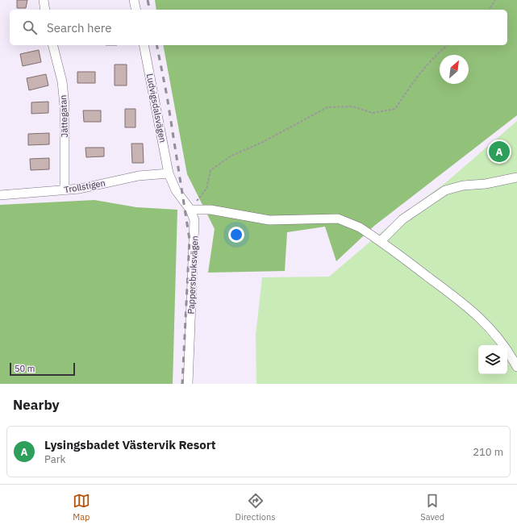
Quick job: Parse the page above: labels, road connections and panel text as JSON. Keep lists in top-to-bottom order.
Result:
{
  "streets": {
    "street": [
      "Ludvigsdalsvägen",
      "Jättegatan",
      "Trollstigen",
      "Pappersbruksvägen"
    ]
  },
  "crossings": [
    ["Ludvigsdalsvägen", "Trollstigen"],
    ["Ludvigsdalsvägen", "Pappersbruksvägen"],
    ["Jättegatan", "Trollstigen"],
    ["Trollstigen", "Pappersbruksvägen"]
  ],
  "scale_bar": "50 m",
  "north": "top right",
  "page": {
    "search": "Search here",
    "pins": "A",
    "scale": "50 m",
    "heading": "Nearby",
    "list": [
      {
        "mark": "A",
        "name": "Lysingsbadet Västervik Resort",
        "note": "Park",
        "value": "210 m"
      }
    ],
    "nav": ["Map", "Directions", "Saved"]
  }
}
